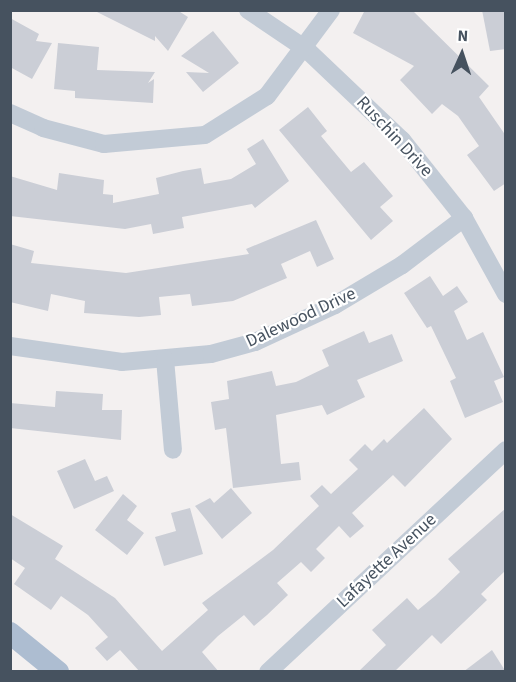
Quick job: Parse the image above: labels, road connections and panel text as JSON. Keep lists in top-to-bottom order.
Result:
{
  "streets": {
    "street": ["Ruschin Drive", "Dalewood Drive", "Lafayette Avenue"]
  },
  "crossings": [
    ["Ruschin Drive", "Dalewood Drive"]
  ],
  "north": "top"
}
